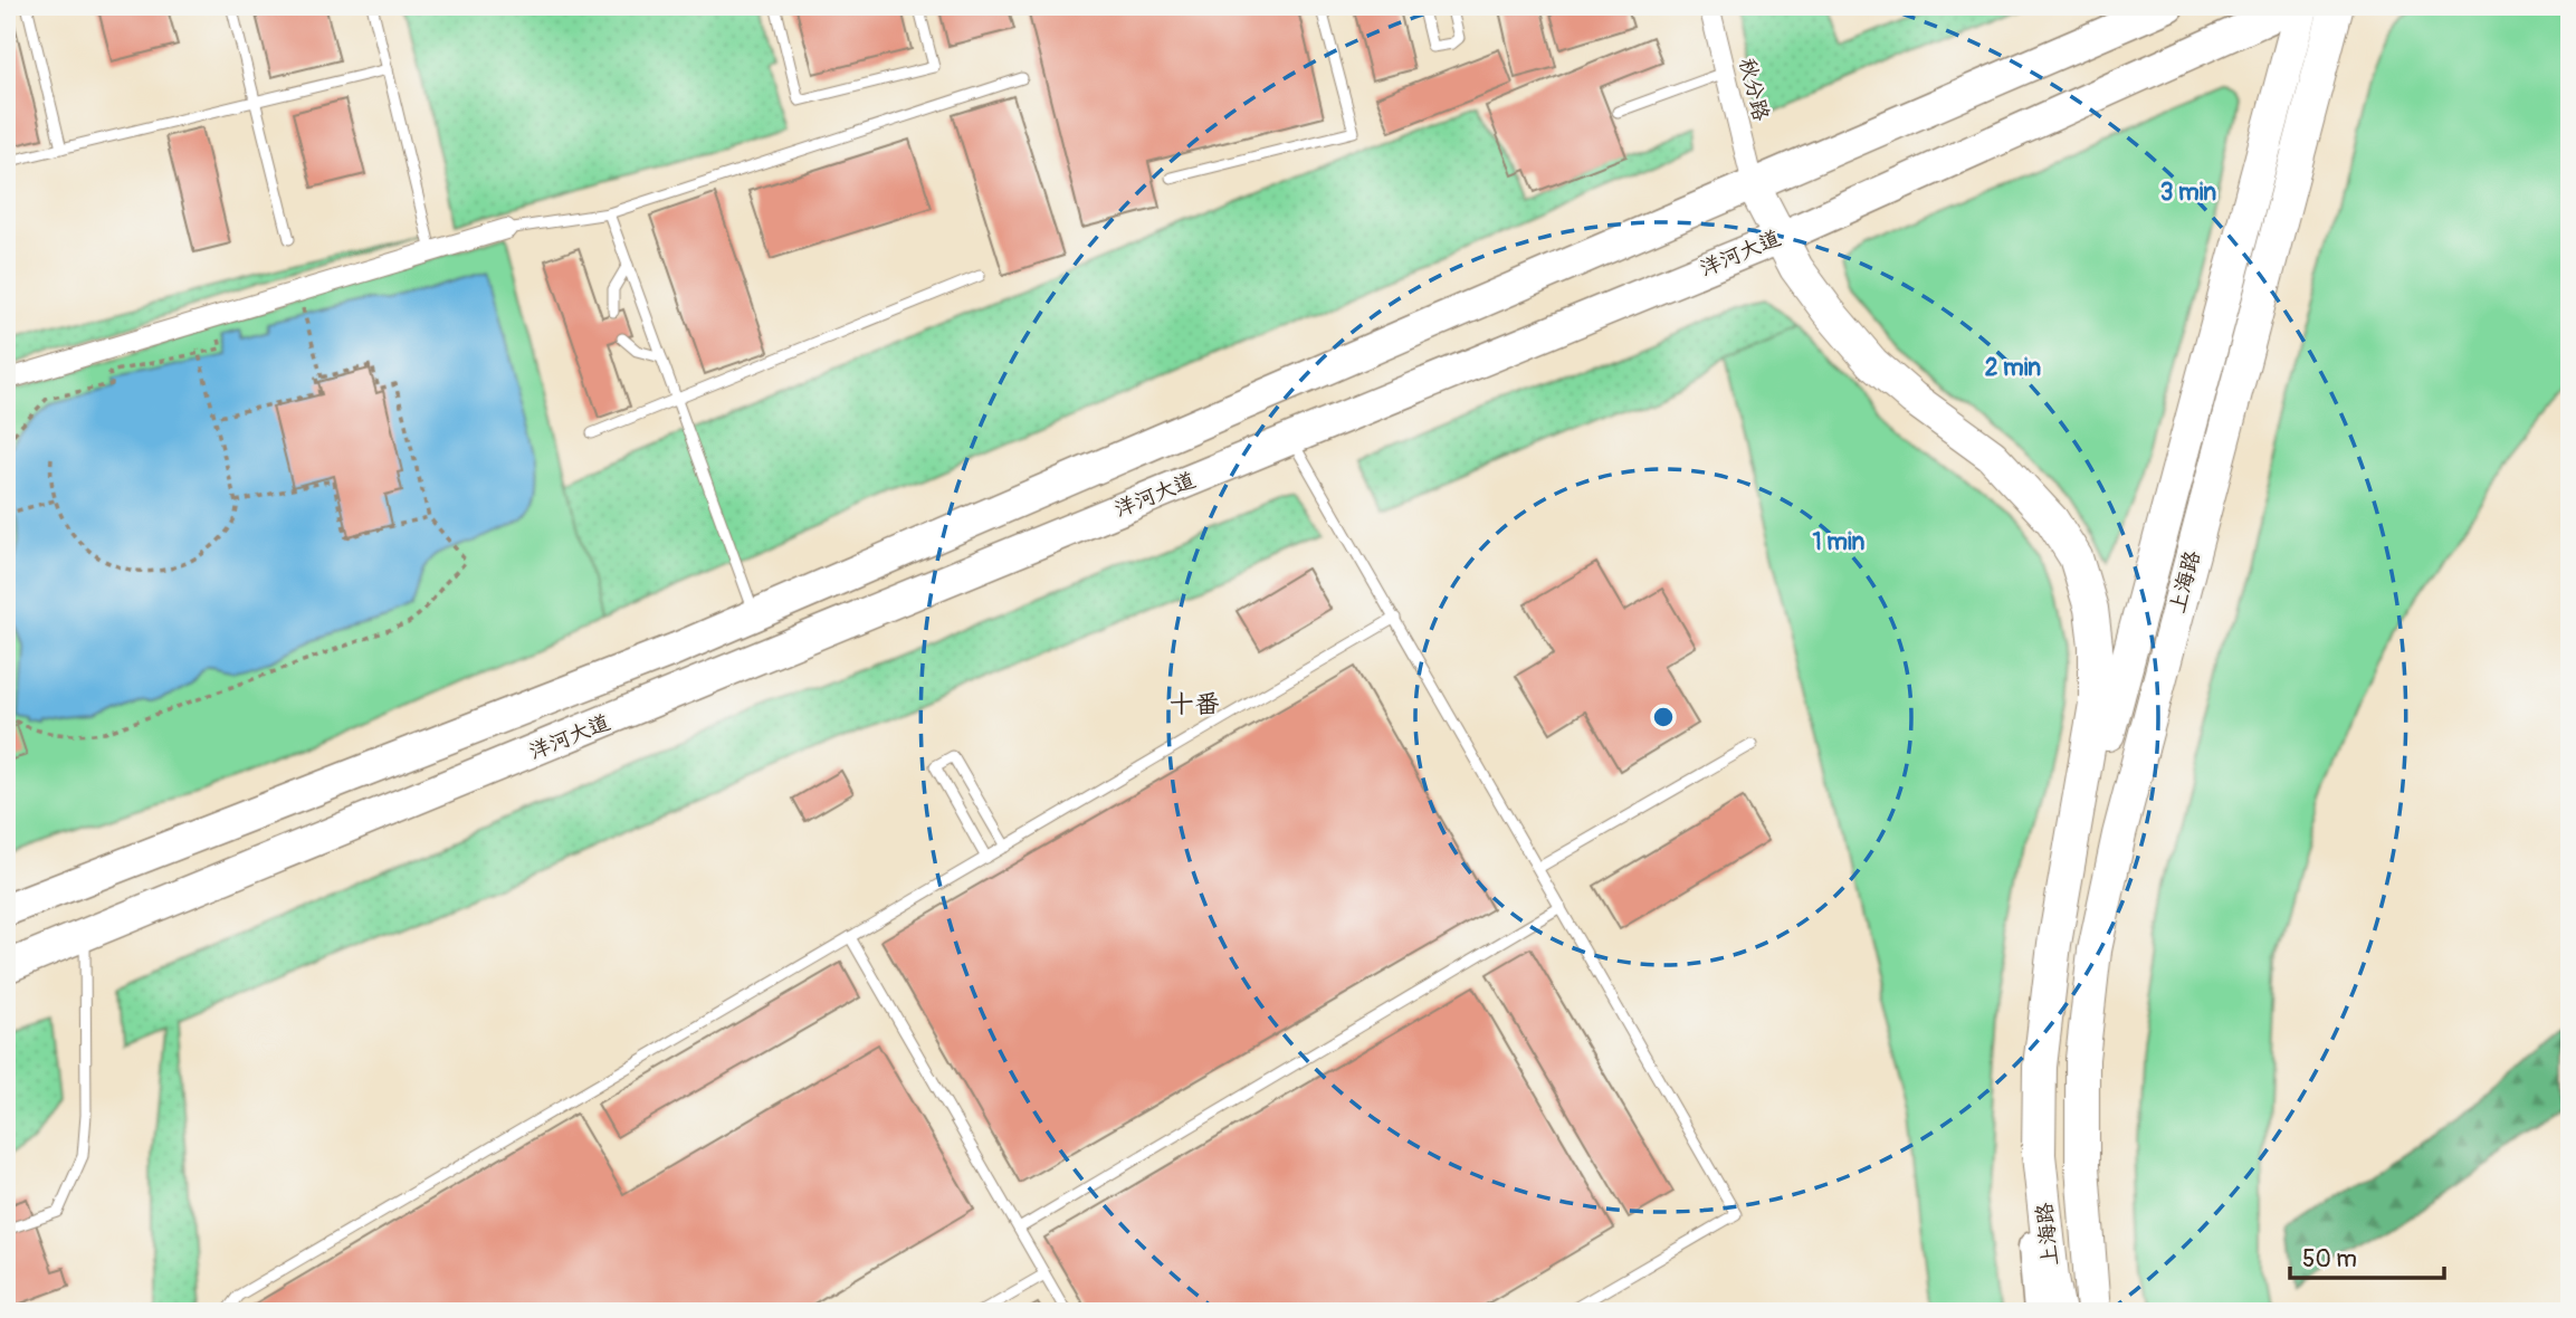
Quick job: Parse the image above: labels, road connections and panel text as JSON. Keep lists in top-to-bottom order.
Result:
{
  "streets": {
    "highway": ["上海路"],
    "main road": ["洋河大道"],
    "street": ["秋分路"]
  },
  "crossings": [
    ["秋分路", "洋河大道"],
    ["秋分路", "上海路"],
    ["洋河大道", "上海路"]
  ],
  "districts": ["十番"],
  "scale_bar": "50 m",
  "rings": ["3 min", "2 min", "1 min"]
}
